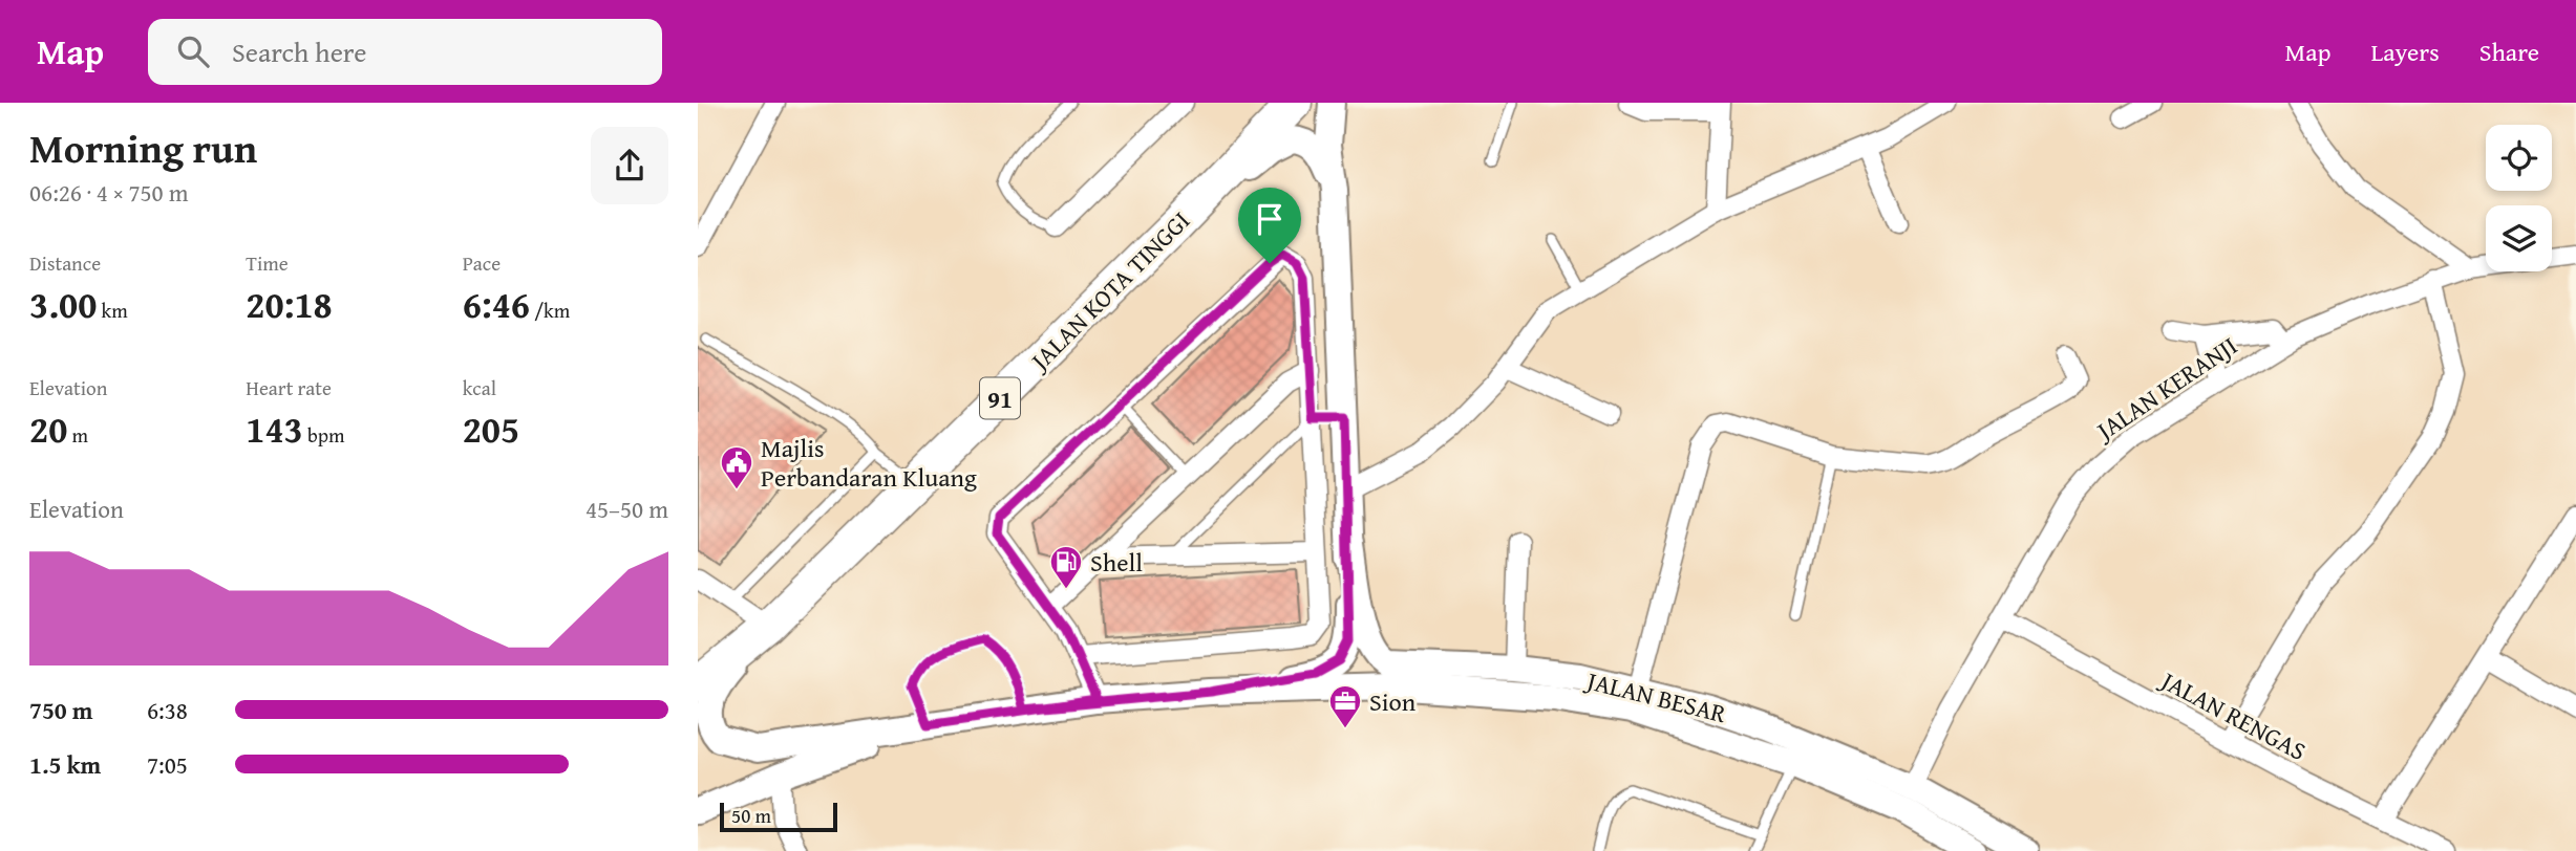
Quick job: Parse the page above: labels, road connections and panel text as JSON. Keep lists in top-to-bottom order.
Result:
{
  "streets": {
    "highway": ["JALAN KOTA TINGGI", "91"],
    "main road": ["JALAN BESAR"],
    "street": ["JALAN KERANJI", "JALAN RENGAS"]
  },
  "crossings": [
    ["JALAN KOTA TINGGI", "JALAN BESAR"],
    ["JALAN KERANJI", "JALAN BESAR"],
    ["JALAN KERANJI", "JALAN RENGAS"]
  ],
  "places": {
    "public building": ["Majlis Perbandaran Kluang"],
    "fuel station": ["Shell"],
    "office": ["Sion"]
  },
  "scale_bar": "50 m",
  "page": {
    "header": "Map",
    "search": "Search here",
    "nav": ["Map", "Layers", "Share"],
    "heading": ["Morning run", "06:26 · 4 × 750 m"],
    "stats": [
      ["Distance", "3.00 km"],
      ["Time", "20:18"],
      ["Pace", "6:46 /km"],
      ["Elevation", "20 m"],
      ["Heart rate", "143 bpm"],
      ["kcal", "205"]
    ],
    "chart": ["Elevation", "45–50 m"],
    "list": [
      {
        "name": "750 m",
        "note": "6:38"
      },
      {
        "name": "1.5 km",
        "note": "7:05"
      }
    ],
    "scale": "50 m"
  }
}
